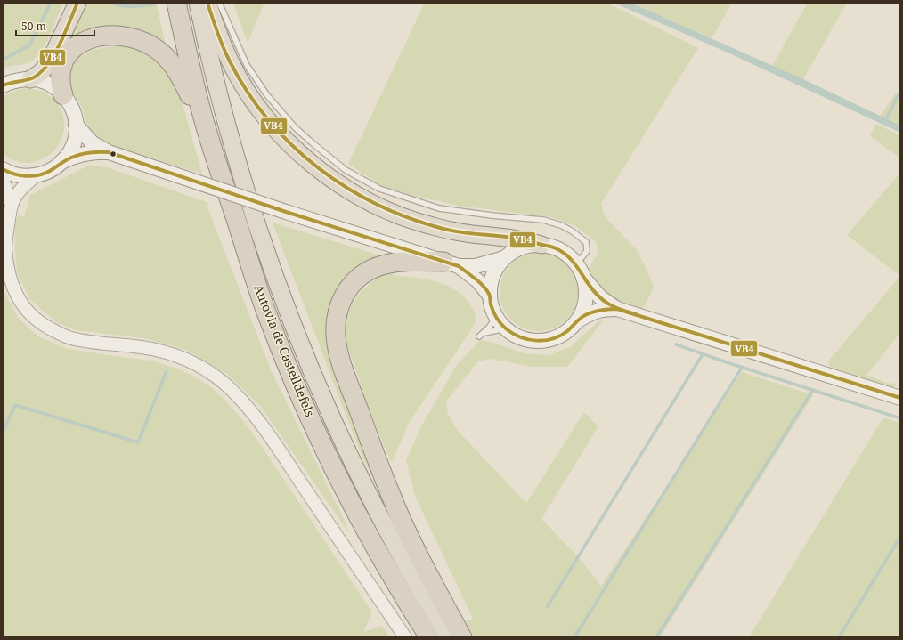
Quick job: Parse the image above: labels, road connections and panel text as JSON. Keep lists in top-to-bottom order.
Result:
{
  "streets": {
    "highway": ["Autovia de Castelldefels"]
  },
  "lines": ["transit line VB4"],
  "scale_bar": "50 m"
}
